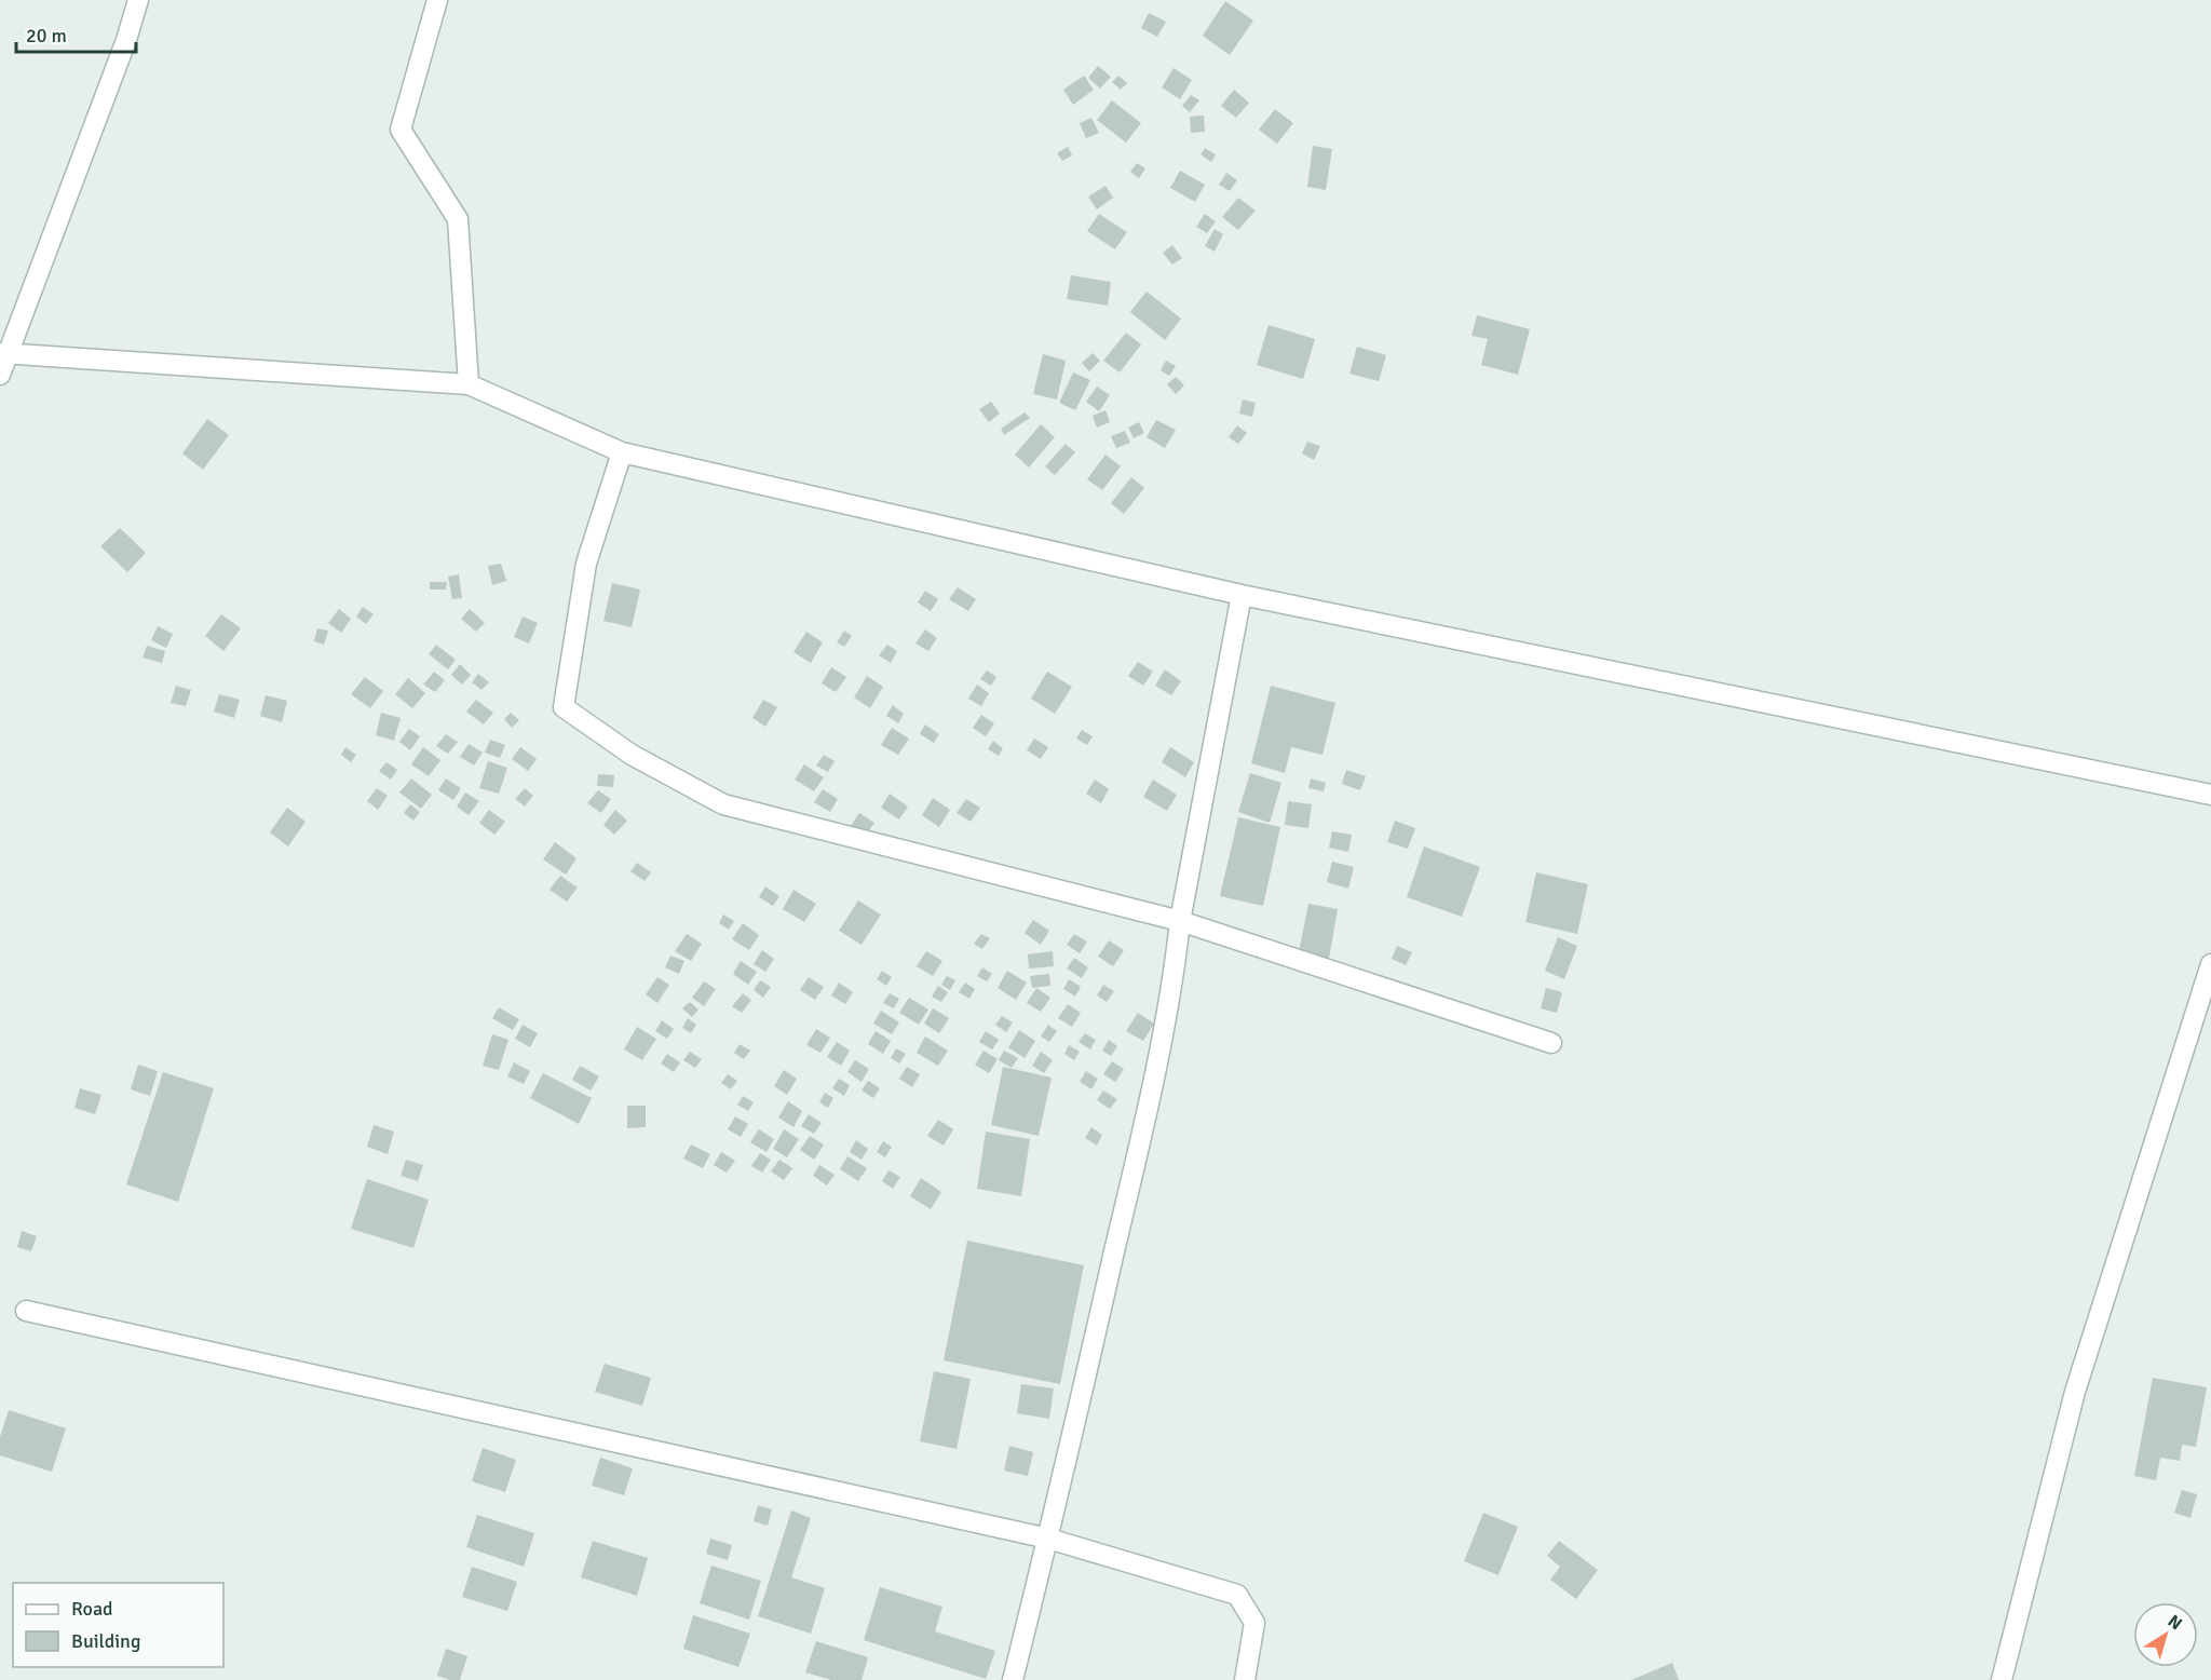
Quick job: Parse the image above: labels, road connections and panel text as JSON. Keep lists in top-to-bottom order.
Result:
{
  "legend": ["Road", "Building"],
  "scale_bar": "20 m",
  "north": "top right"
}
